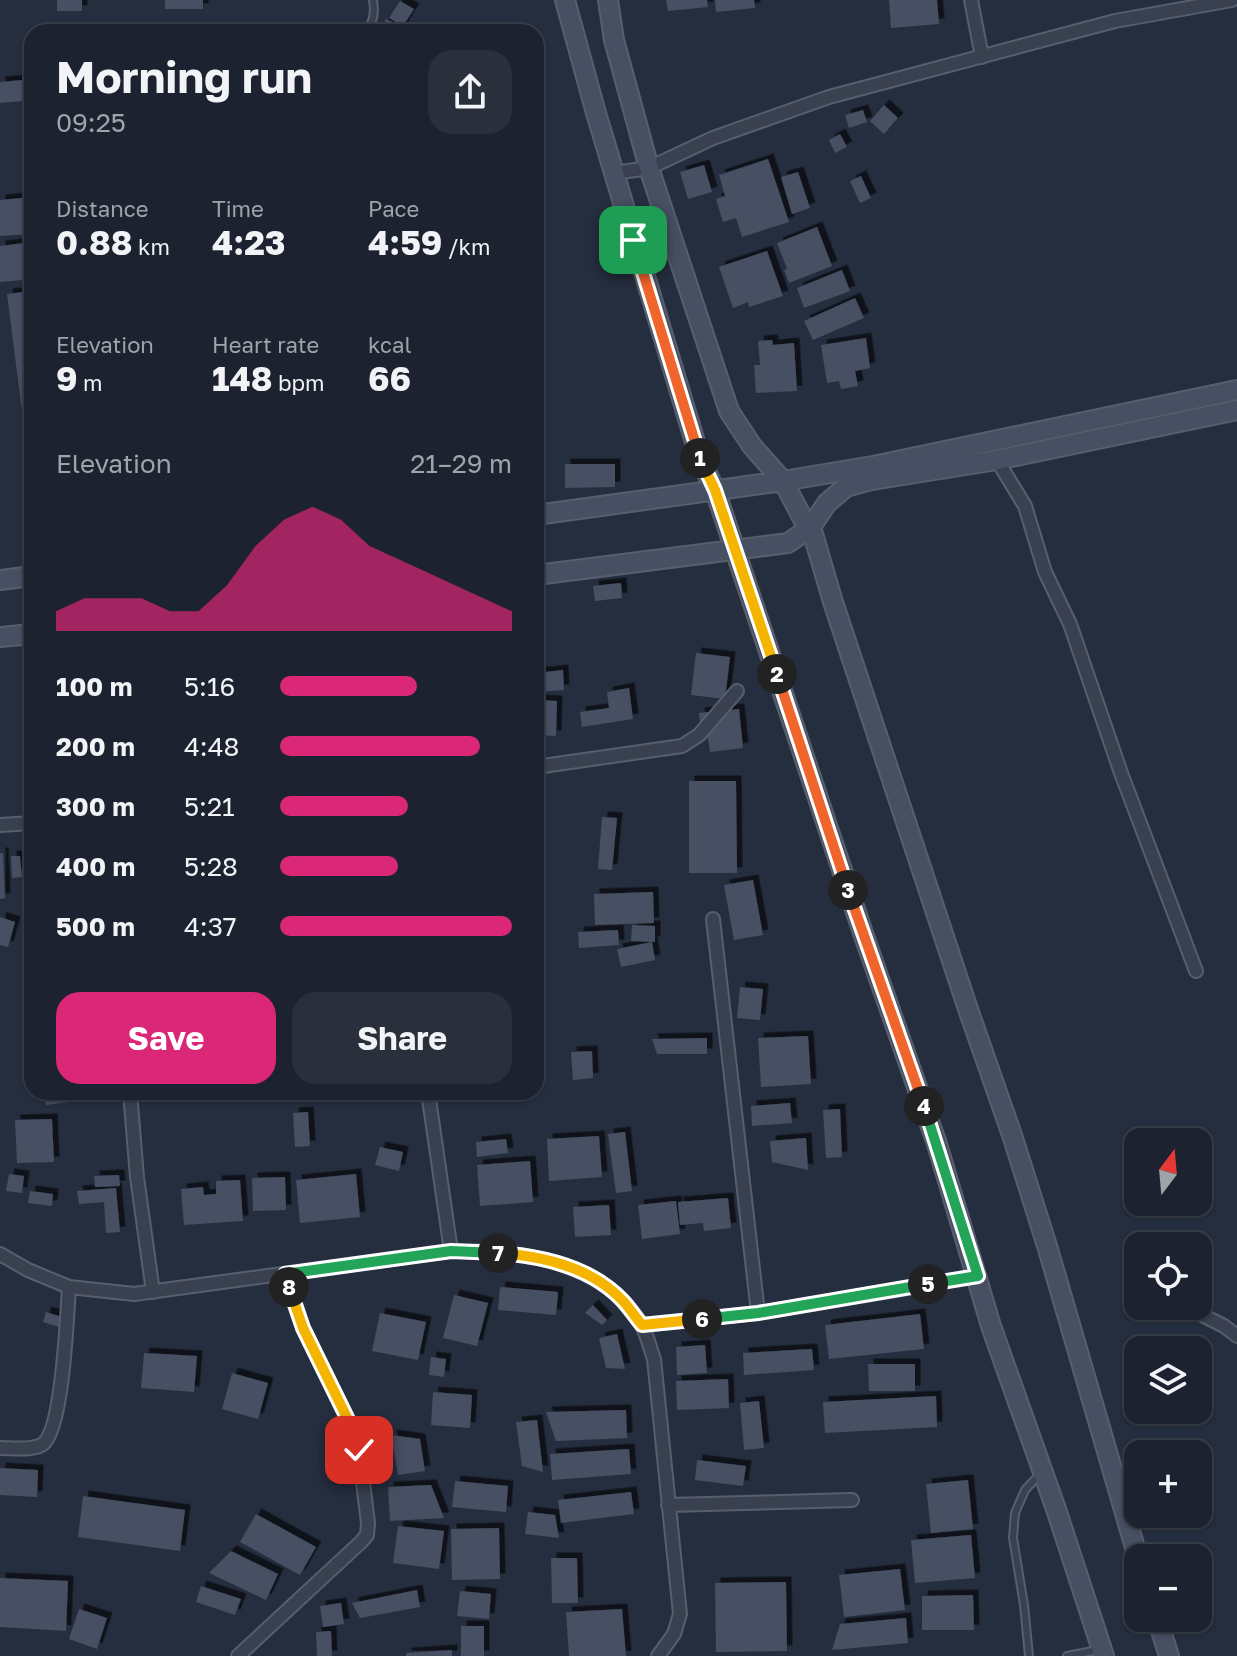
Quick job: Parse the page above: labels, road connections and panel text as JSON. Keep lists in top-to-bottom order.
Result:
{
  "north": "top",
  "page": {
    "heading": ["Morning run", "09:25"],
    "stats": [
      ["Distance", "0.88 km"],
      ["Time", "4:23"],
      ["Pace", "4:59 /km"],
      ["Elevation", "9 m"],
      ["Heart rate", "148 bpm"],
      ["kcal", "66"]
    ],
    "chart": ["Elevation", "21–29 m"],
    "pins": [
      "1",
      "2",
      "3",
      "4",
      "7",
      "5",
      "8",
      "6"
    ],
    "list": [
      {
        "name": "100 m",
        "note": "5:16"
      },
      {
        "name": "200 m",
        "note": "4:48"
      },
      {
        "name": "300 m",
        "note": "5:21"
      },
      {
        "name": "400 m",
        "note": "5:28"
      },
      {
        "name": "500 m",
        "note": "4:37"
      }
    ],
    "buttons": ["Save", "Share"],
    "map_buttons": ["+", "−"]
  }
}
